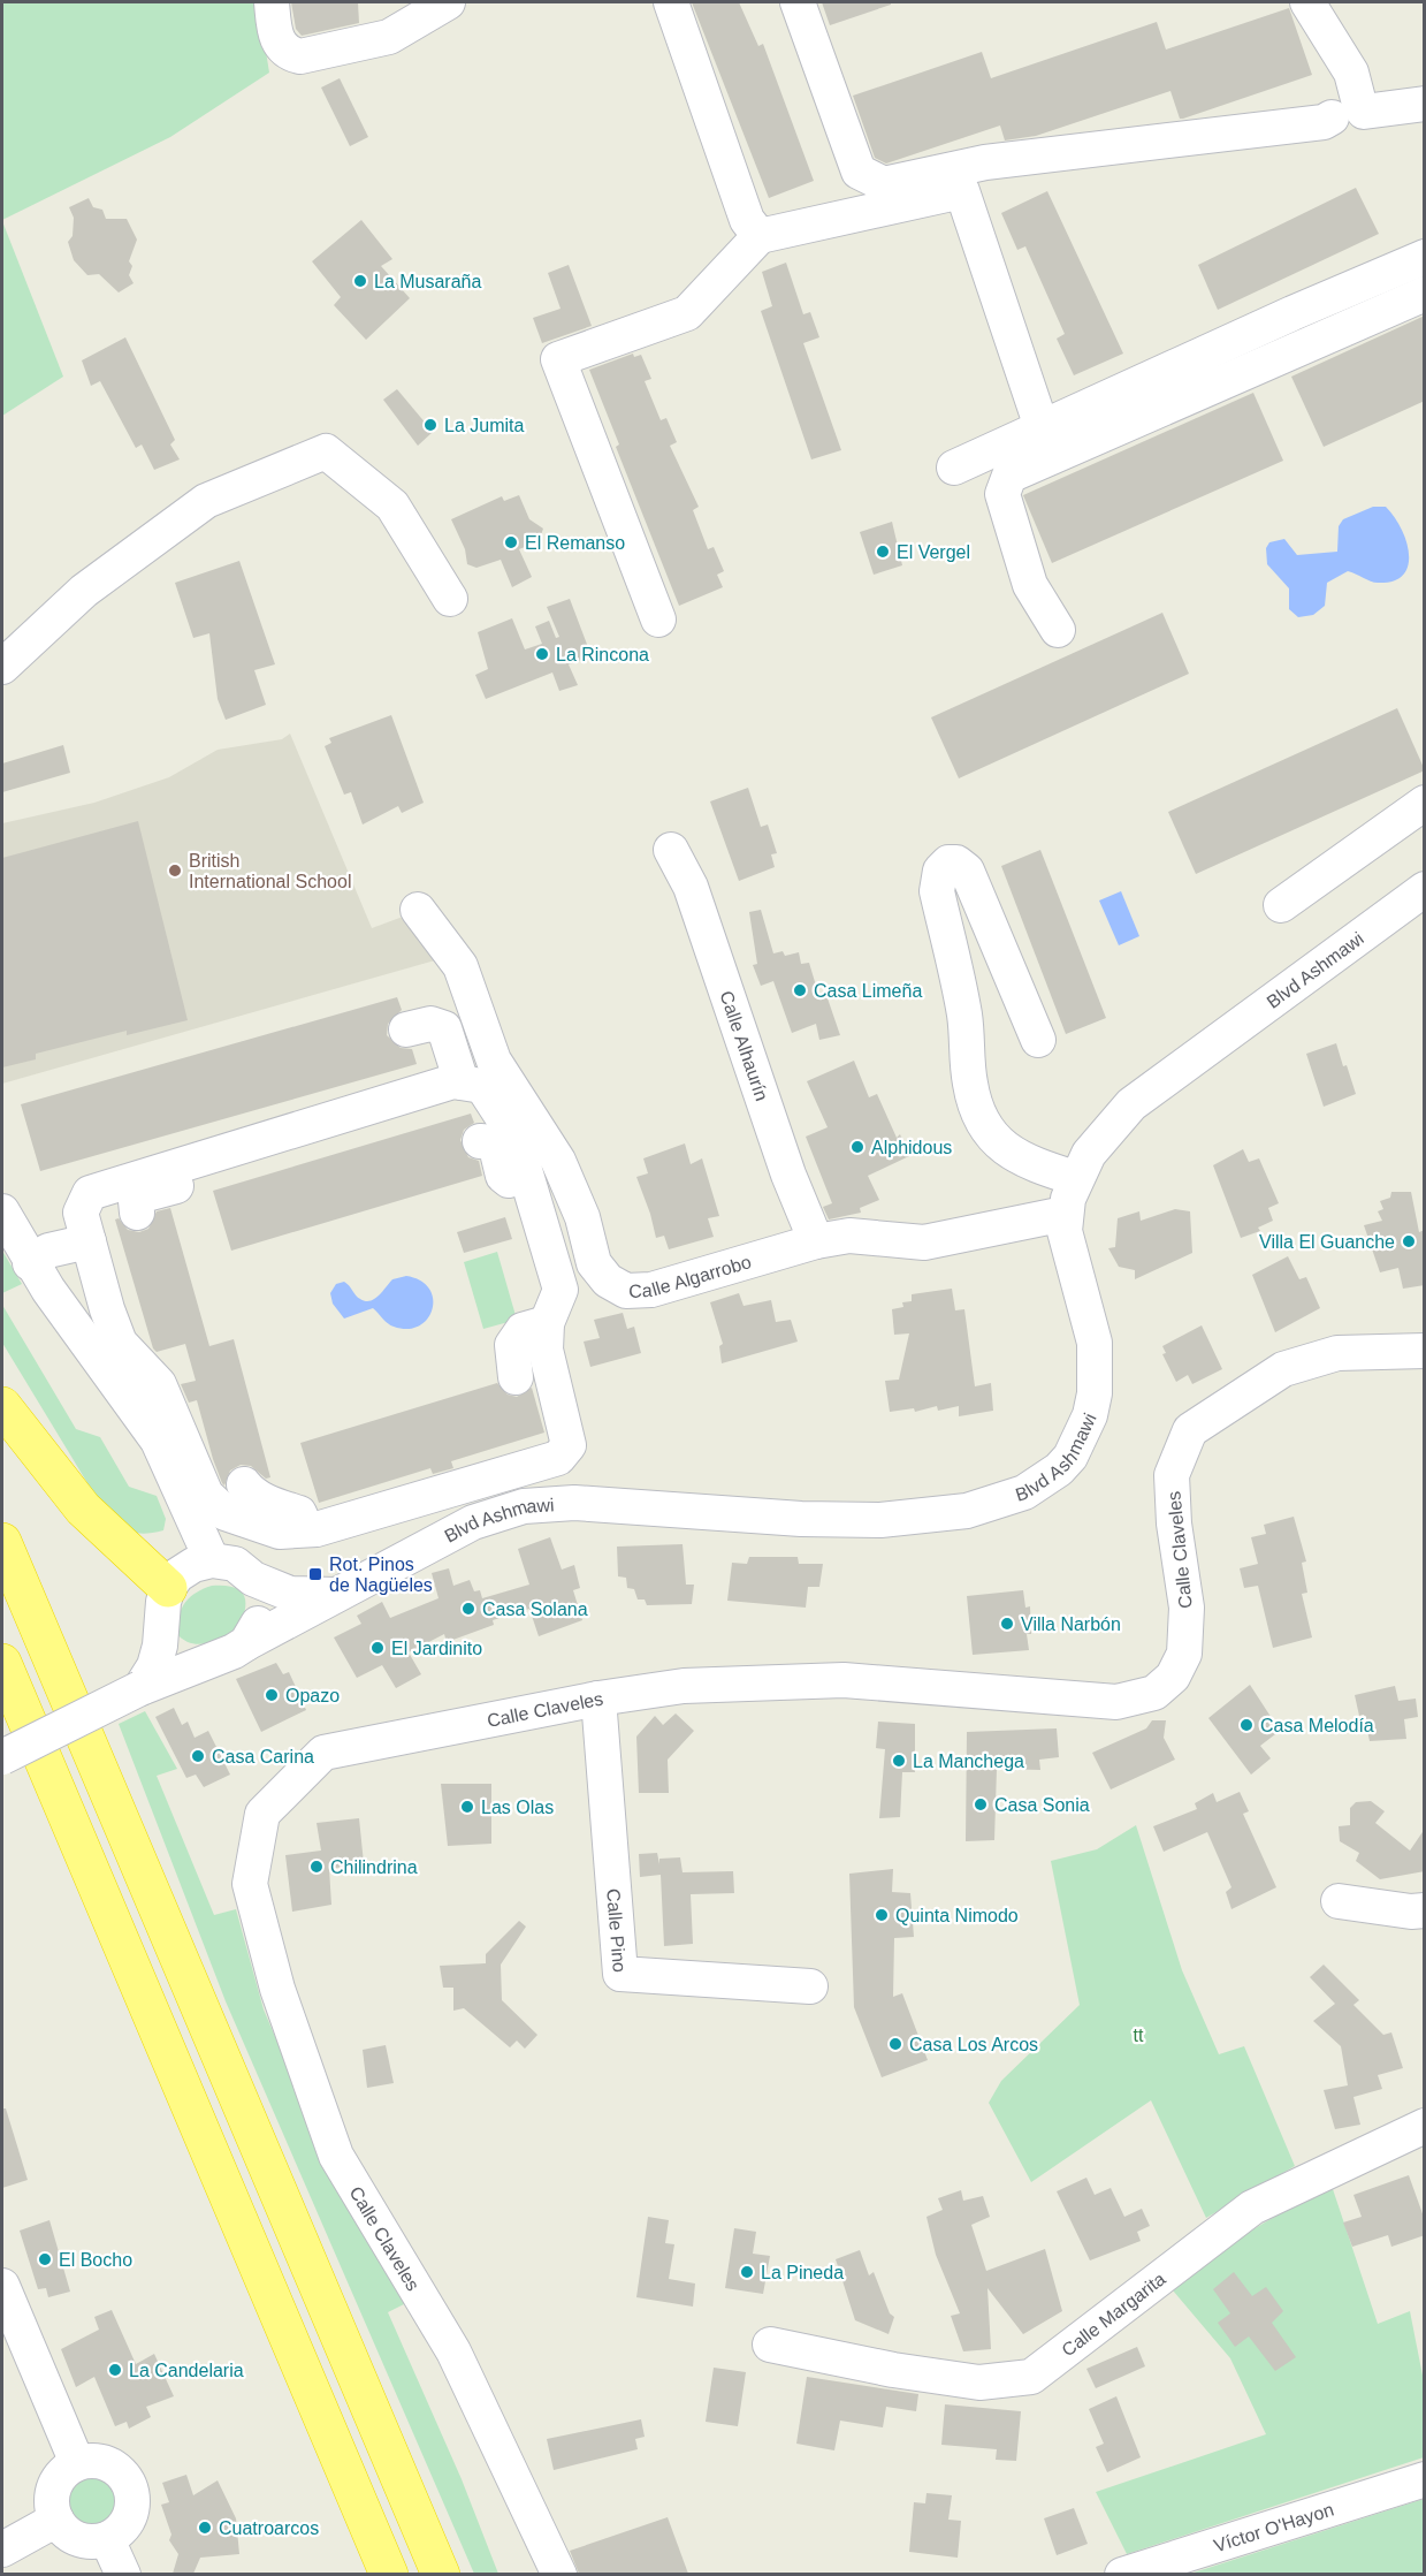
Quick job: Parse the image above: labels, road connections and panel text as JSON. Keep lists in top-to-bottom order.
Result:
{
  "streets": {
    "street": [
      "Blvd Ashmawi",
      "Calle Alhaurín",
      "Calle Algarrobo",
      "Calle Claveles",
      "Calle Pino",
      "Calle Margarita",
      "Víctor O'Hayon"
    ]
  },
  "crossings": [
    ["Blvd Ashmawi", "Calle Algarrobo"],
    ["Calle Alhaurín", "Calle Algarrobo"],
    ["Calle Claveles", "Calle Pino"]
  ],
  "parks": ["tt"],
  "places": {
    "other": [
      "La Musaraña",
      "La Jumita",
      "El Remanso",
      "El Vergel",
      "La Rincona",
      "British International School",
      "Casa Limeña",
      "Alphidous",
      "Villa El Guanche",
      "Casa Solana",
      "Villa Narbón",
      "El Jardinito",
      "Opazo",
      "Casa Melodía",
      "Casa Carina",
      "La Manchega",
      "Casa Sonia",
      "Las Olas",
      "Chilindrina",
      "Quinta Nimodo",
      "Casa Los Arcos",
      "El Bocho",
      "La Pineda",
      "La Candelaria",
      "Cuatroarcos"
    ],
    "transit": ["Rot. Pinos de Nagüeles"]
  }
}
